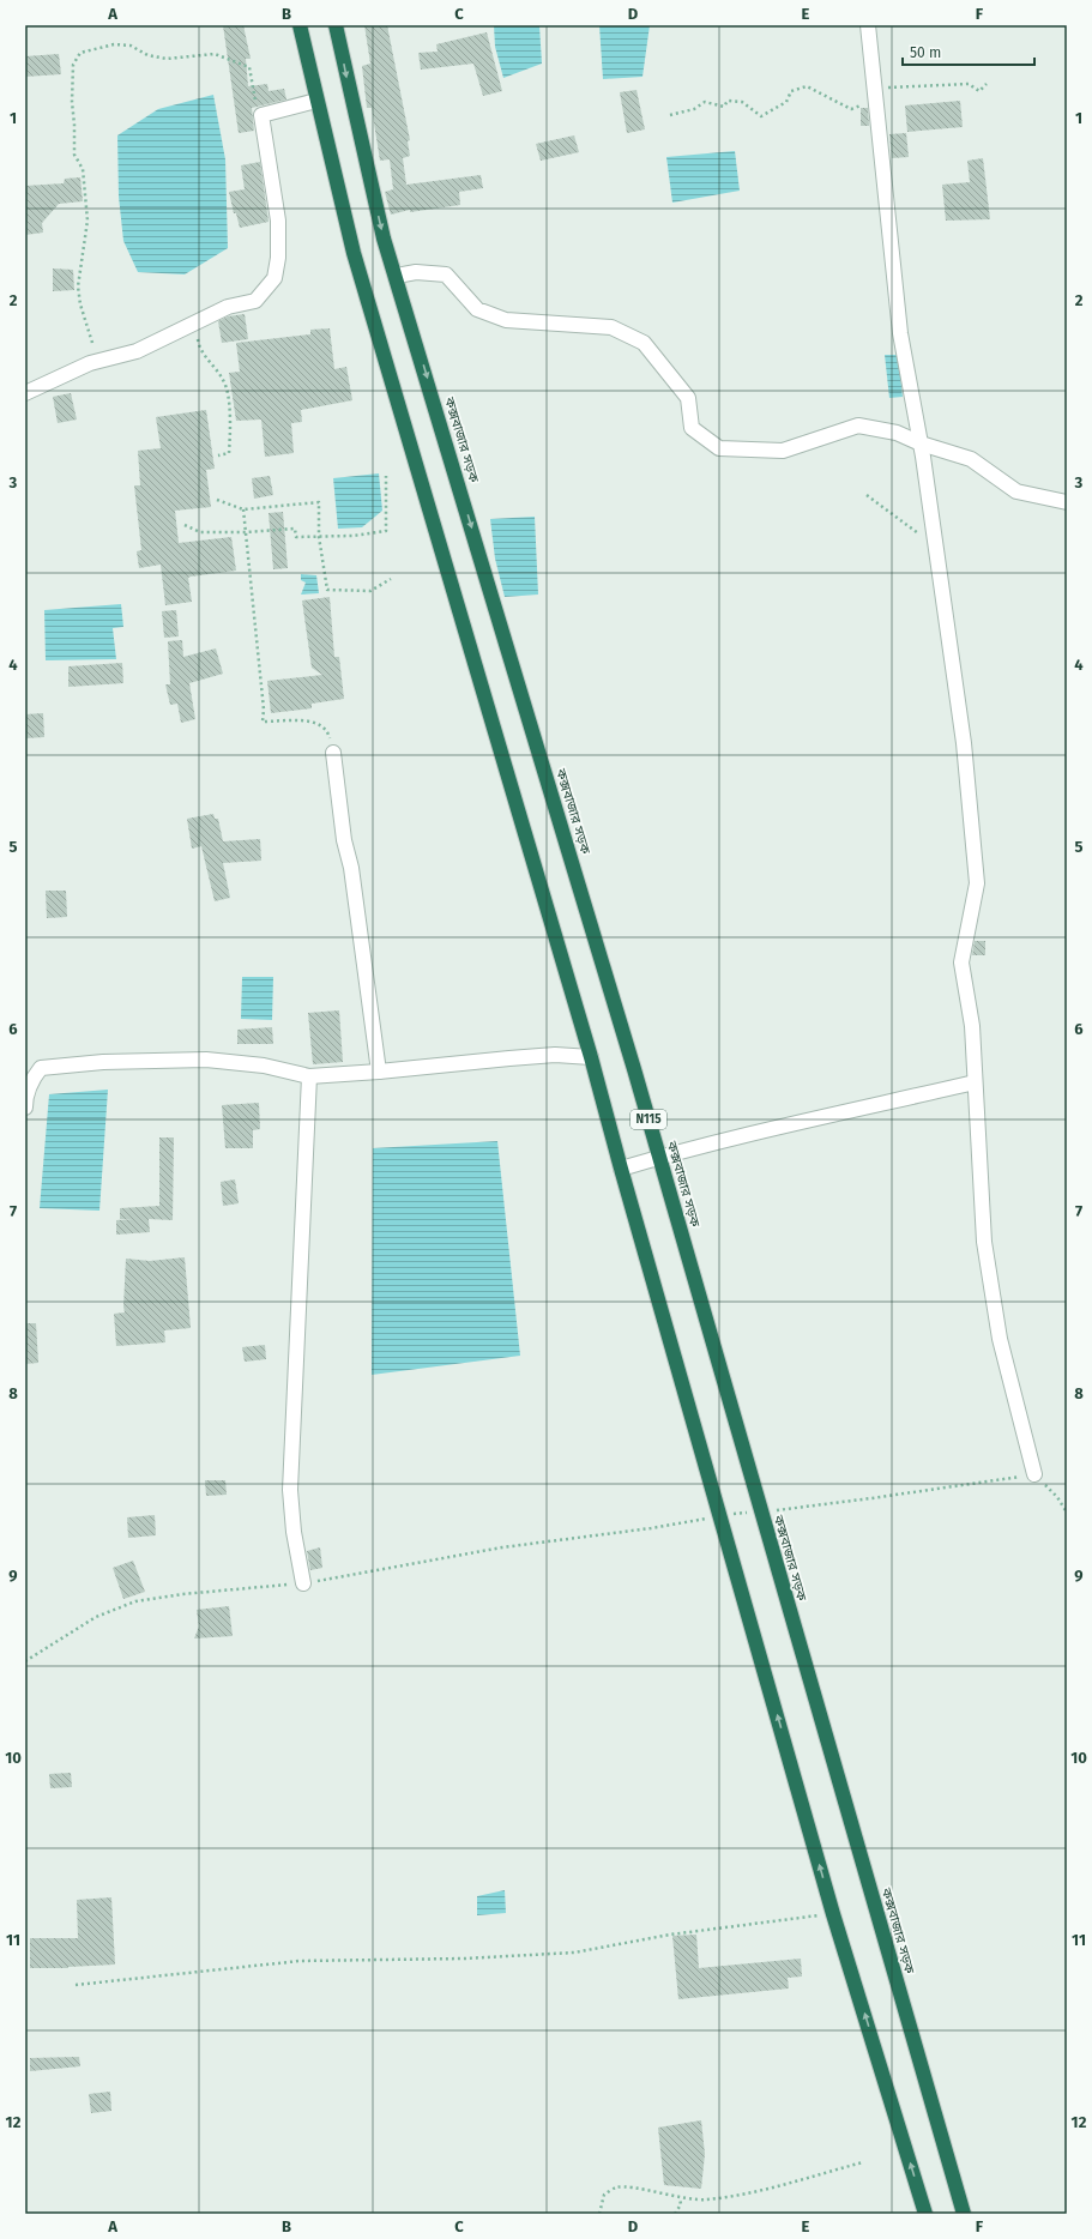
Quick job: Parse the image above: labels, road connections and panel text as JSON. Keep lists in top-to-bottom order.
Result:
{
  "streets": {
    "highway": ["কক্সবাজার সড়ক", "N115"]
  },
  "scale_bar": "50 m",
  "grid": {
    "columns": [
      "A",
      "B",
      "C",
      "D",
      "E",
      "F"
    ],
    "rows": [
      "1",
      "2",
      "3",
      "4",
      "5",
      "6",
      "7",
      "8",
      "9",
      "10",
      "11",
      "12"
    ]
  }
}
